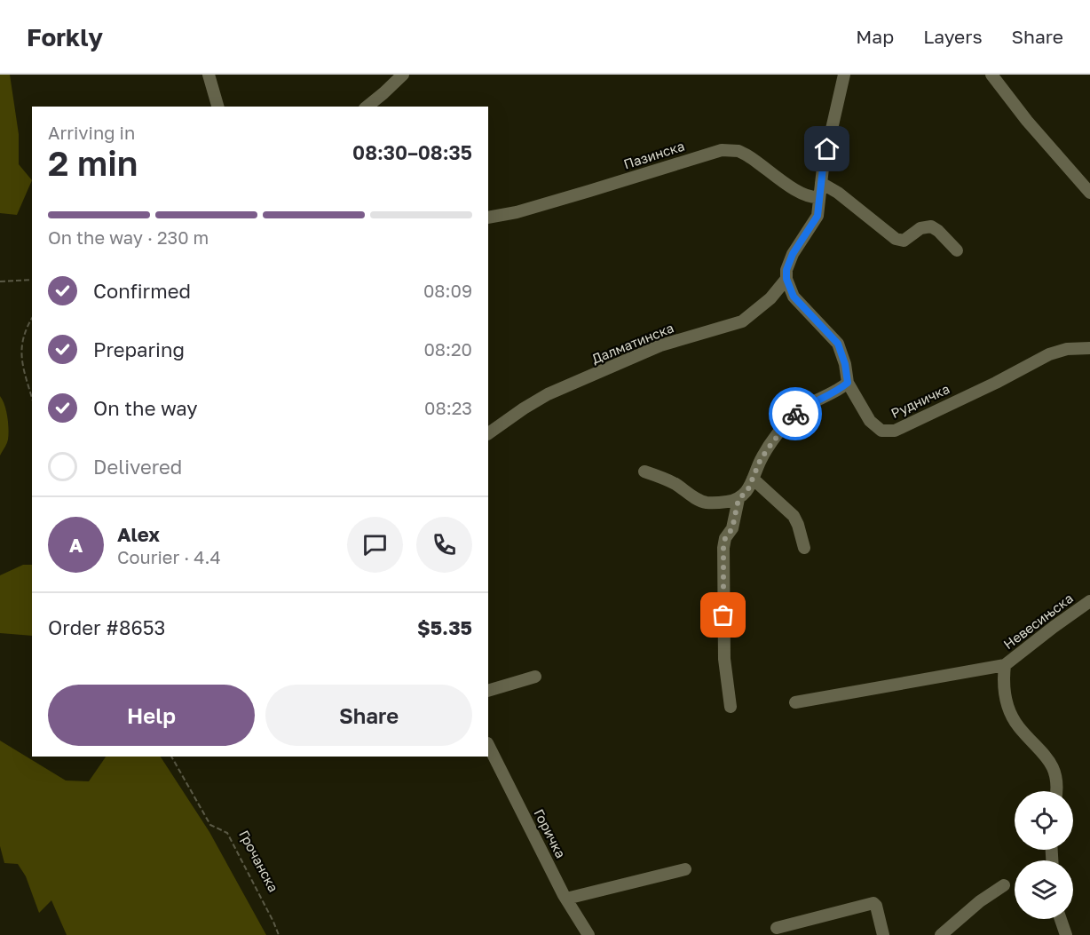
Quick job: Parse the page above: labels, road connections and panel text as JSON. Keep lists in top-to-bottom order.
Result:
{
  "streets": {
    "street": [
      "Пазинска",
      "Далматинска",
      "Рудничка",
      "Невесињска",
      "Горичка"
    ],
    "path": ["Грочанска"]
  },
  "crossings": [
    ["Далматинска", "Рудничка"]
  ],
  "page": {
    "header": "Forkly",
    "nav": ["Map", "Layers", "Share"],
    "heading": ["2 min", "Arriving in", "08:30–08:35"],
    "panel": [
      "Alex",
      "Courier · 4.4",
      "Order #8653",
      "$5.35"
    ],
    "bar": "On the way · 230 m",
    "list": [
      ["Confirmed", "08:09"],
      ["Preparing", "08:20"],
      ["On the way", "08:23"],
      "Delivered"
    ],
    "round": "A",
    "buttons": ["Help", "Share"]
  }
}
